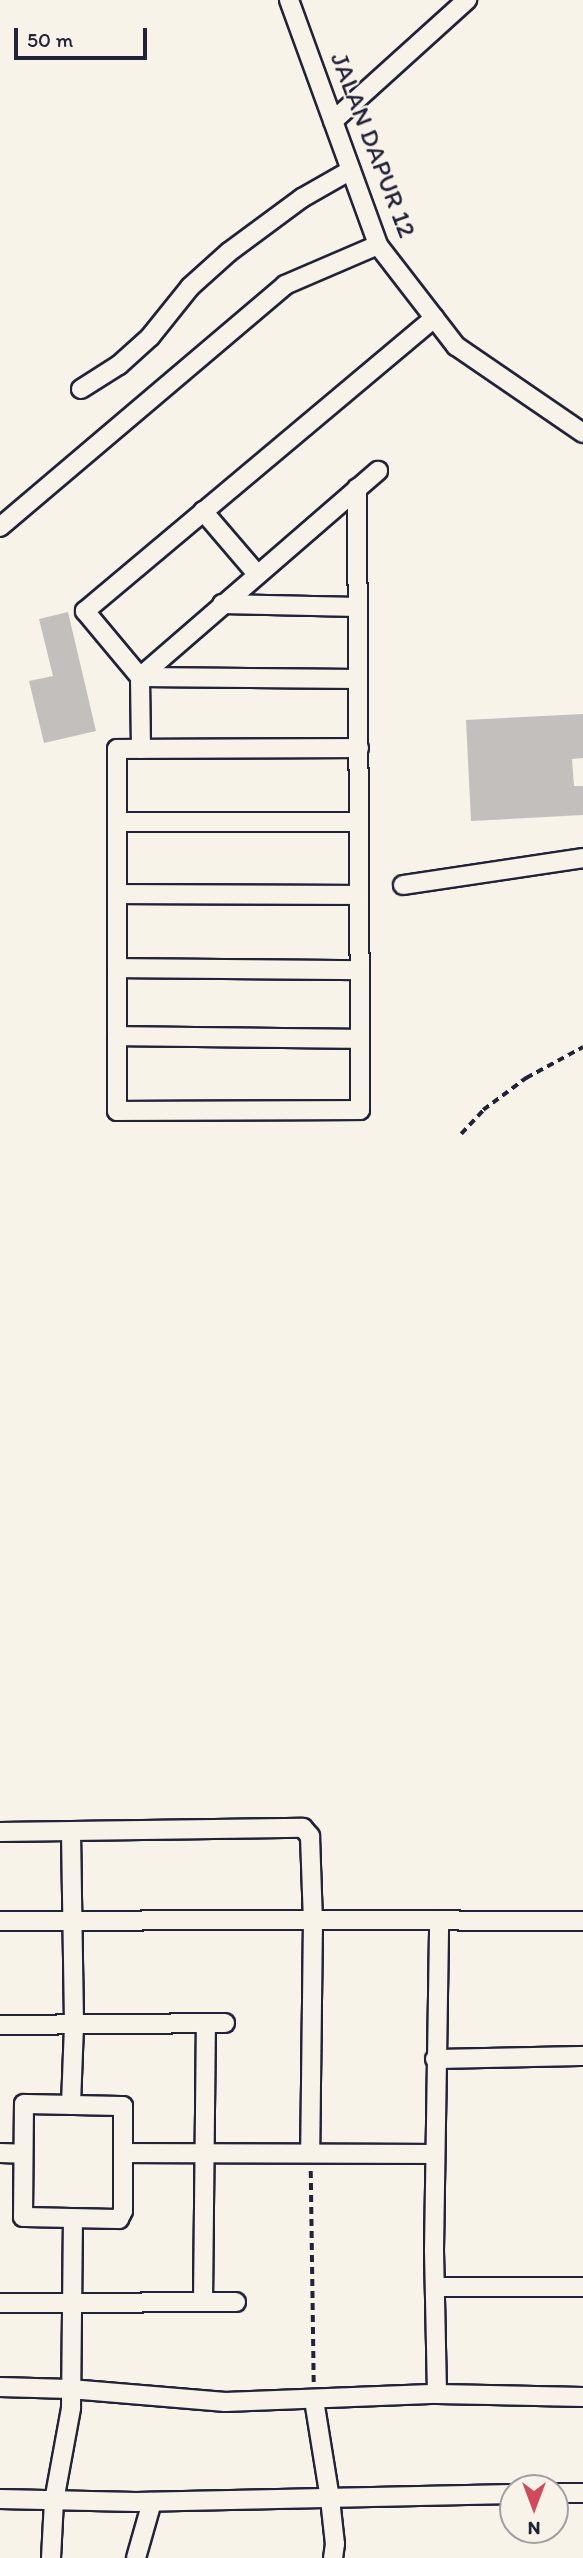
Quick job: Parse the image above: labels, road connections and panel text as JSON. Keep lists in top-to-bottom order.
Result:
{
  "streets": {
    "street": ["JALAN DAPUR 12"]
  },
  "scale_bar": "50 m",
  "north": "bottom"
}
